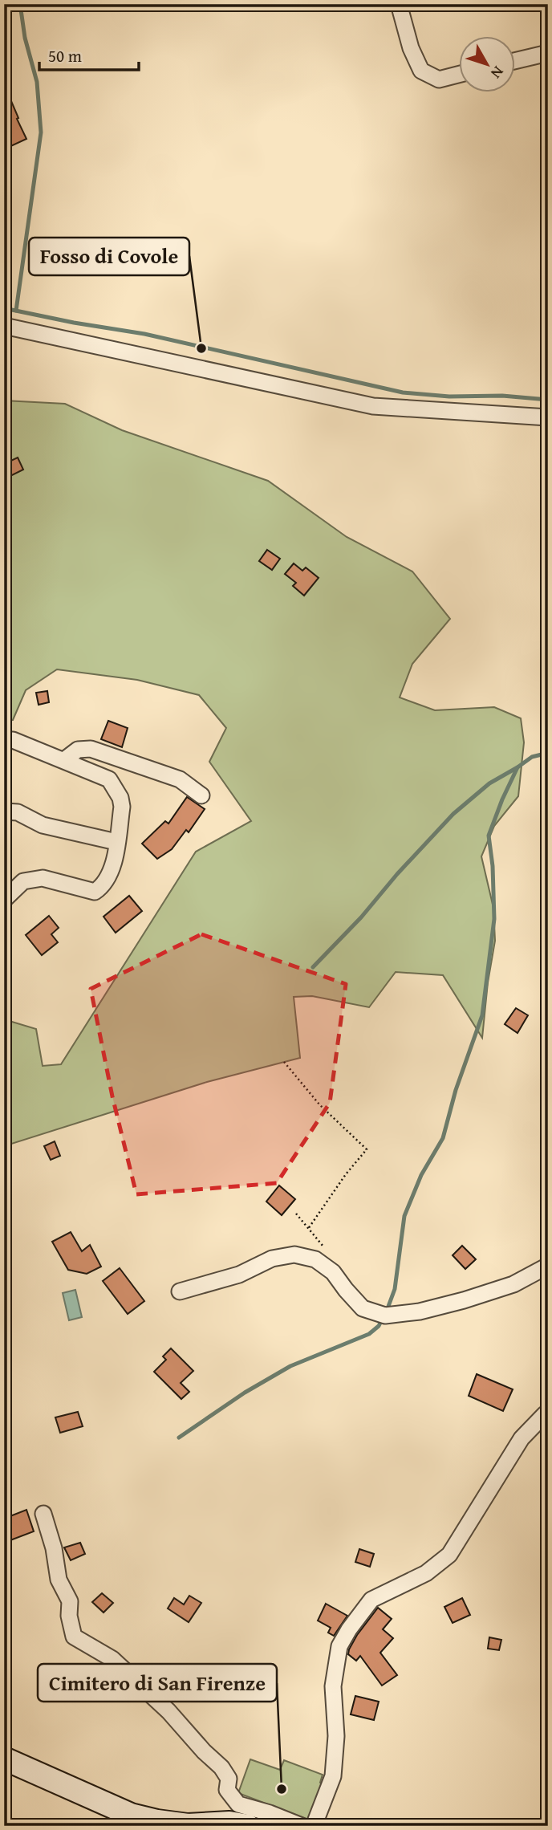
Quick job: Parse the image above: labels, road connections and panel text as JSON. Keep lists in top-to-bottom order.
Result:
{
  "places": ["Fosso di Covole", "Cimitero di San Firenze"],
  "scale_bar": "50 m",
  "north": "bottom right"
}
